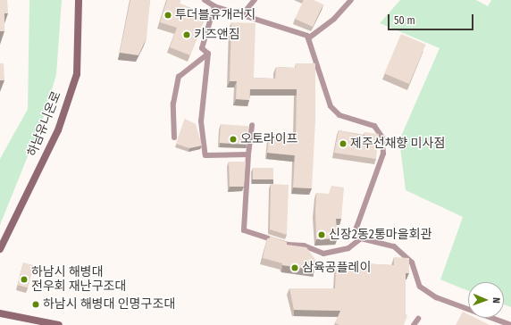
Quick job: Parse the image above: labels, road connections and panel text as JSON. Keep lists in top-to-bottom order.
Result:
{
  "streets": {
    "main road": ["하남유니온로"]
  },
  "places": [
    "투더블유개러지",
    "키즈앤짐",
    "오토라이프",
    "제주선채향 미사점",
    "신장2동2통마을회관",
    "삼육공플레이",
    "하남시 해병대 전우회 재난구조대",
    "하남시 해병대 인명구조대"
  ],
  "scale_bar": "50 m",
  "north": "right"
}
